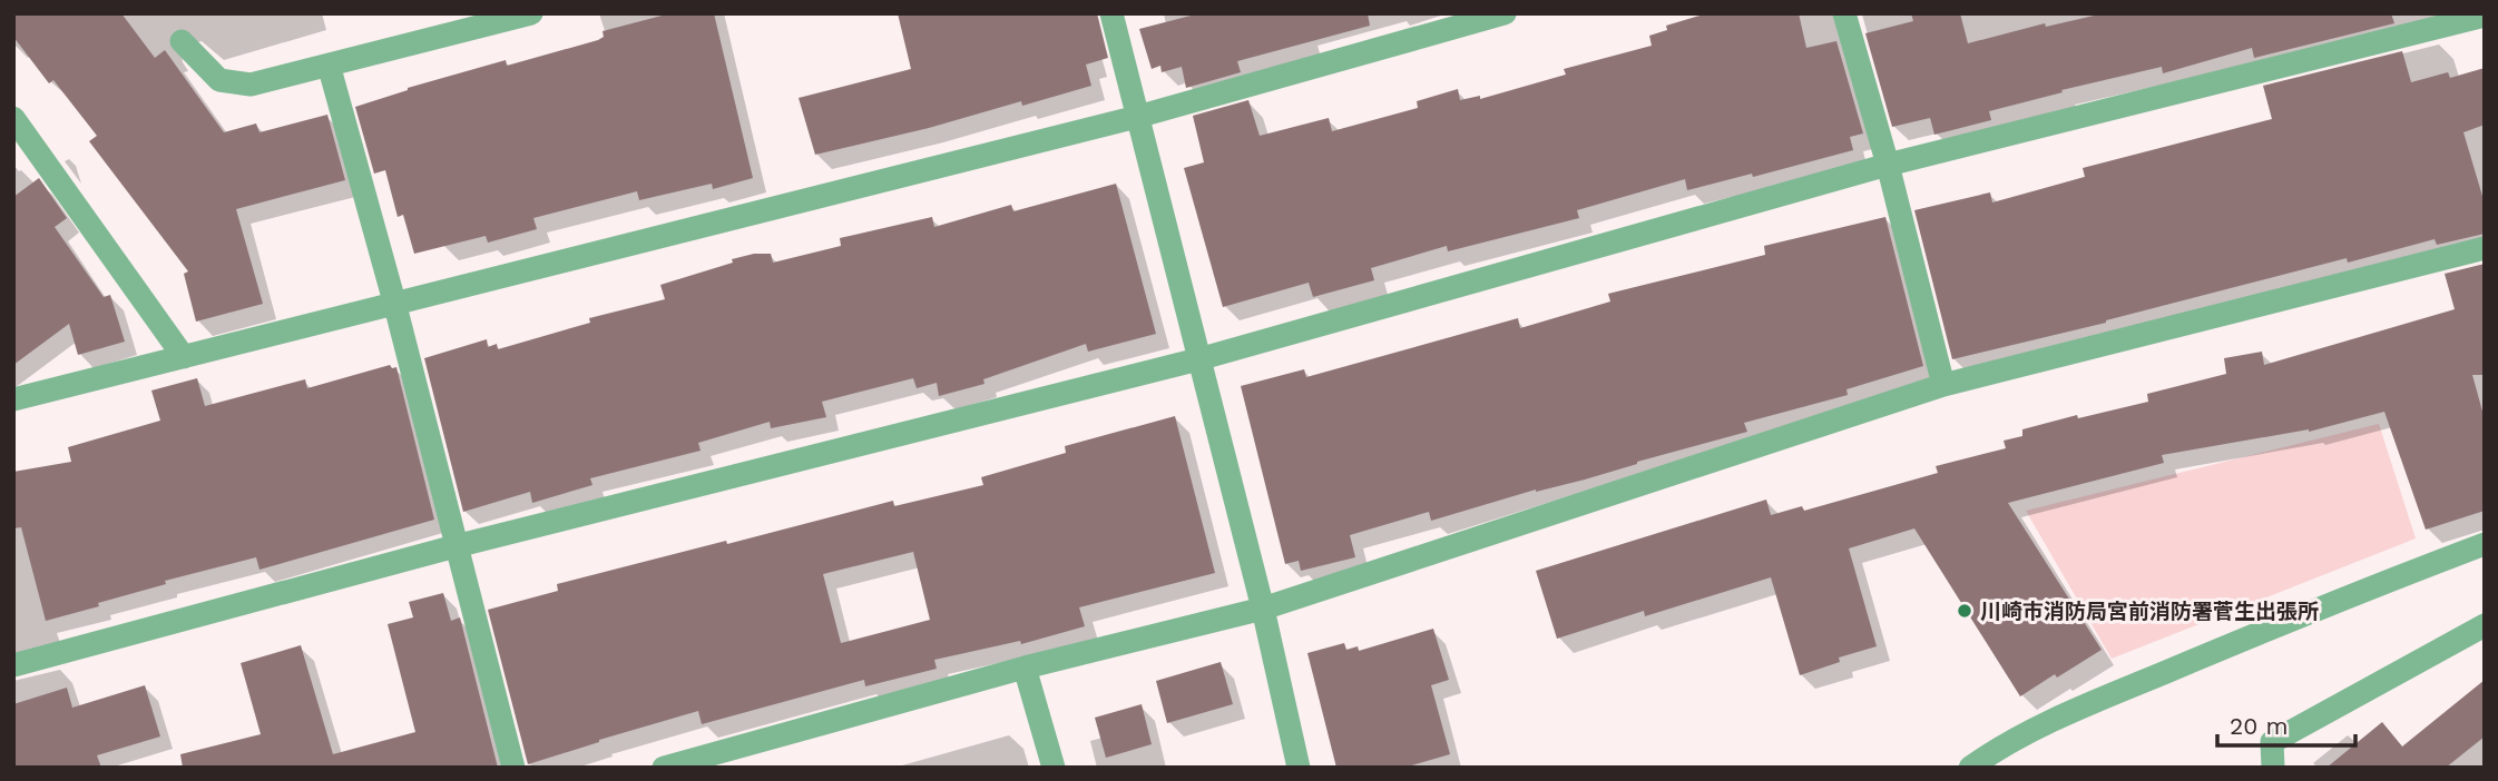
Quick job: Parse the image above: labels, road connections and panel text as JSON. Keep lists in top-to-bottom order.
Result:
{
  "places": ["川崎市消防局宮前消防署菅生出張所"],
  "scale_bar": "20 m"
}
